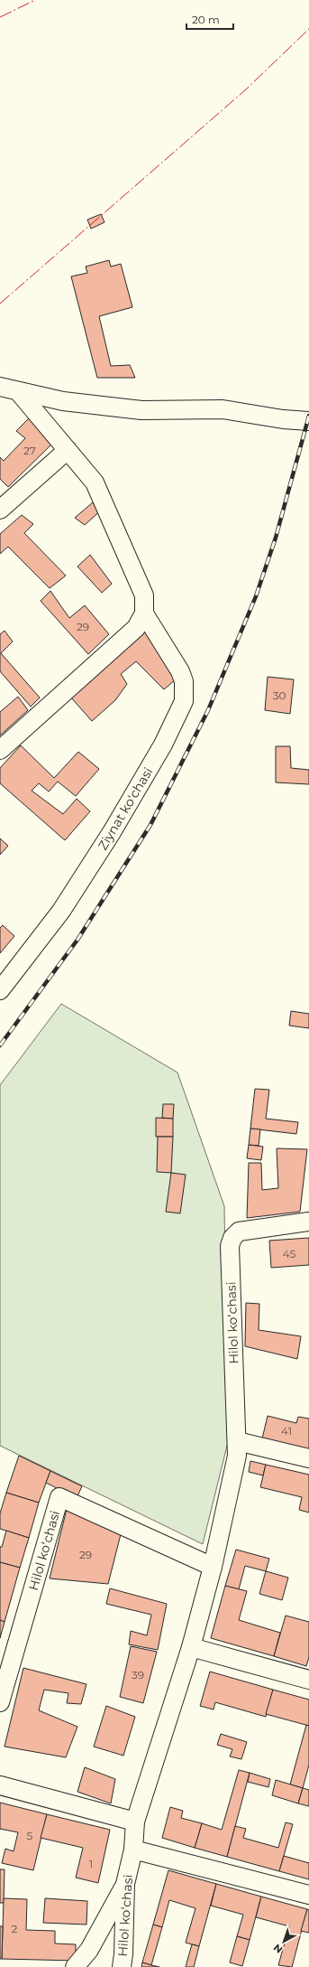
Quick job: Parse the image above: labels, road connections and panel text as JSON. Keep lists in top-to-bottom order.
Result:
{
  "streets": {
    "street": ["Ziynat koʻchasi", "Hilol koʻchasi"]
  },
  "house_numbers": [
    "27",
    "29",
    "30",
    "45",
    "41",
    "29",
    "39",
    "5",
    "1",
    "2"
  ],
  "scale_bar": "20 m",
  "north": "bottom left"
}
